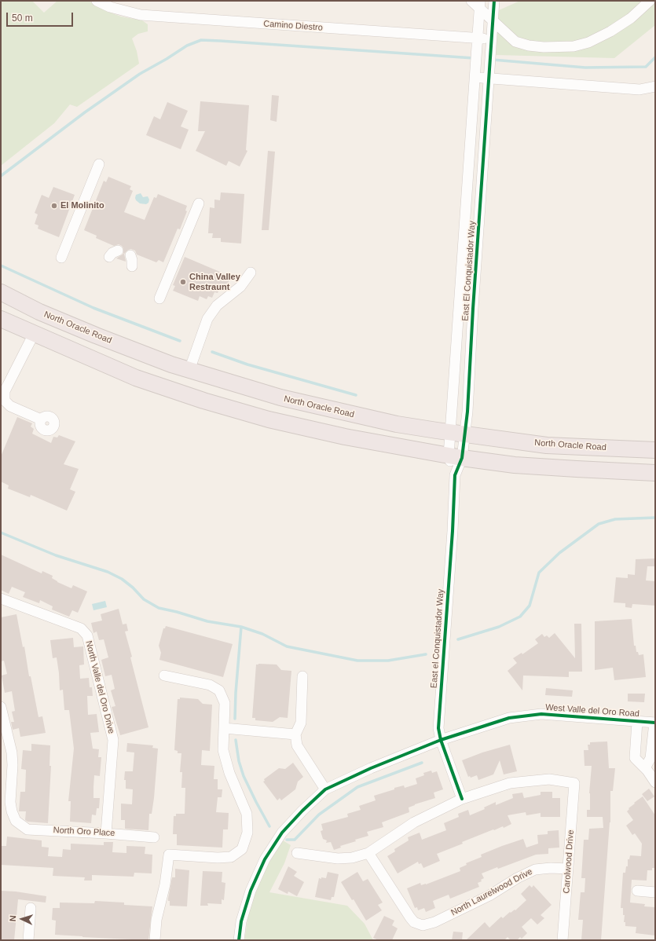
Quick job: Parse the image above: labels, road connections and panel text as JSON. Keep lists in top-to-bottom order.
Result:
{
  "streets": {
    "highway": ["North Oracle Road"],
    "street": [
      "Camino Diestro",
      "East El Conquistador Way",
      "East el Conquistador Way",
      "North Valle del Oro Drive",
      "West Valle del Oro Road",
      "North Oro Place",
      "Carolwood Drive",
      "North Laurelwood Drive"
    ]
  },
  "crossings": [
    ["Camino Diestro", "East El Conquistador Way"],
    ["East El Conquistador Way", "North Oracle Road"],
    ["East El Conquistador Way", "East el Conquistador Way"],
    ["East el Conquistador Way", "West Valle del Oro Road"],
    ["East el Conquistador Way", "Carolwood Drive"],
    ["North Valle del Oro Drive", "North Oro Place"],
    ["Carolwood Drive", "North Laurelwood Drive"]
  ],
  "places": ["El Molinito", "China Valley Restraunt"],
  "scale_bar": "50 m",
  "north": "left"
}
